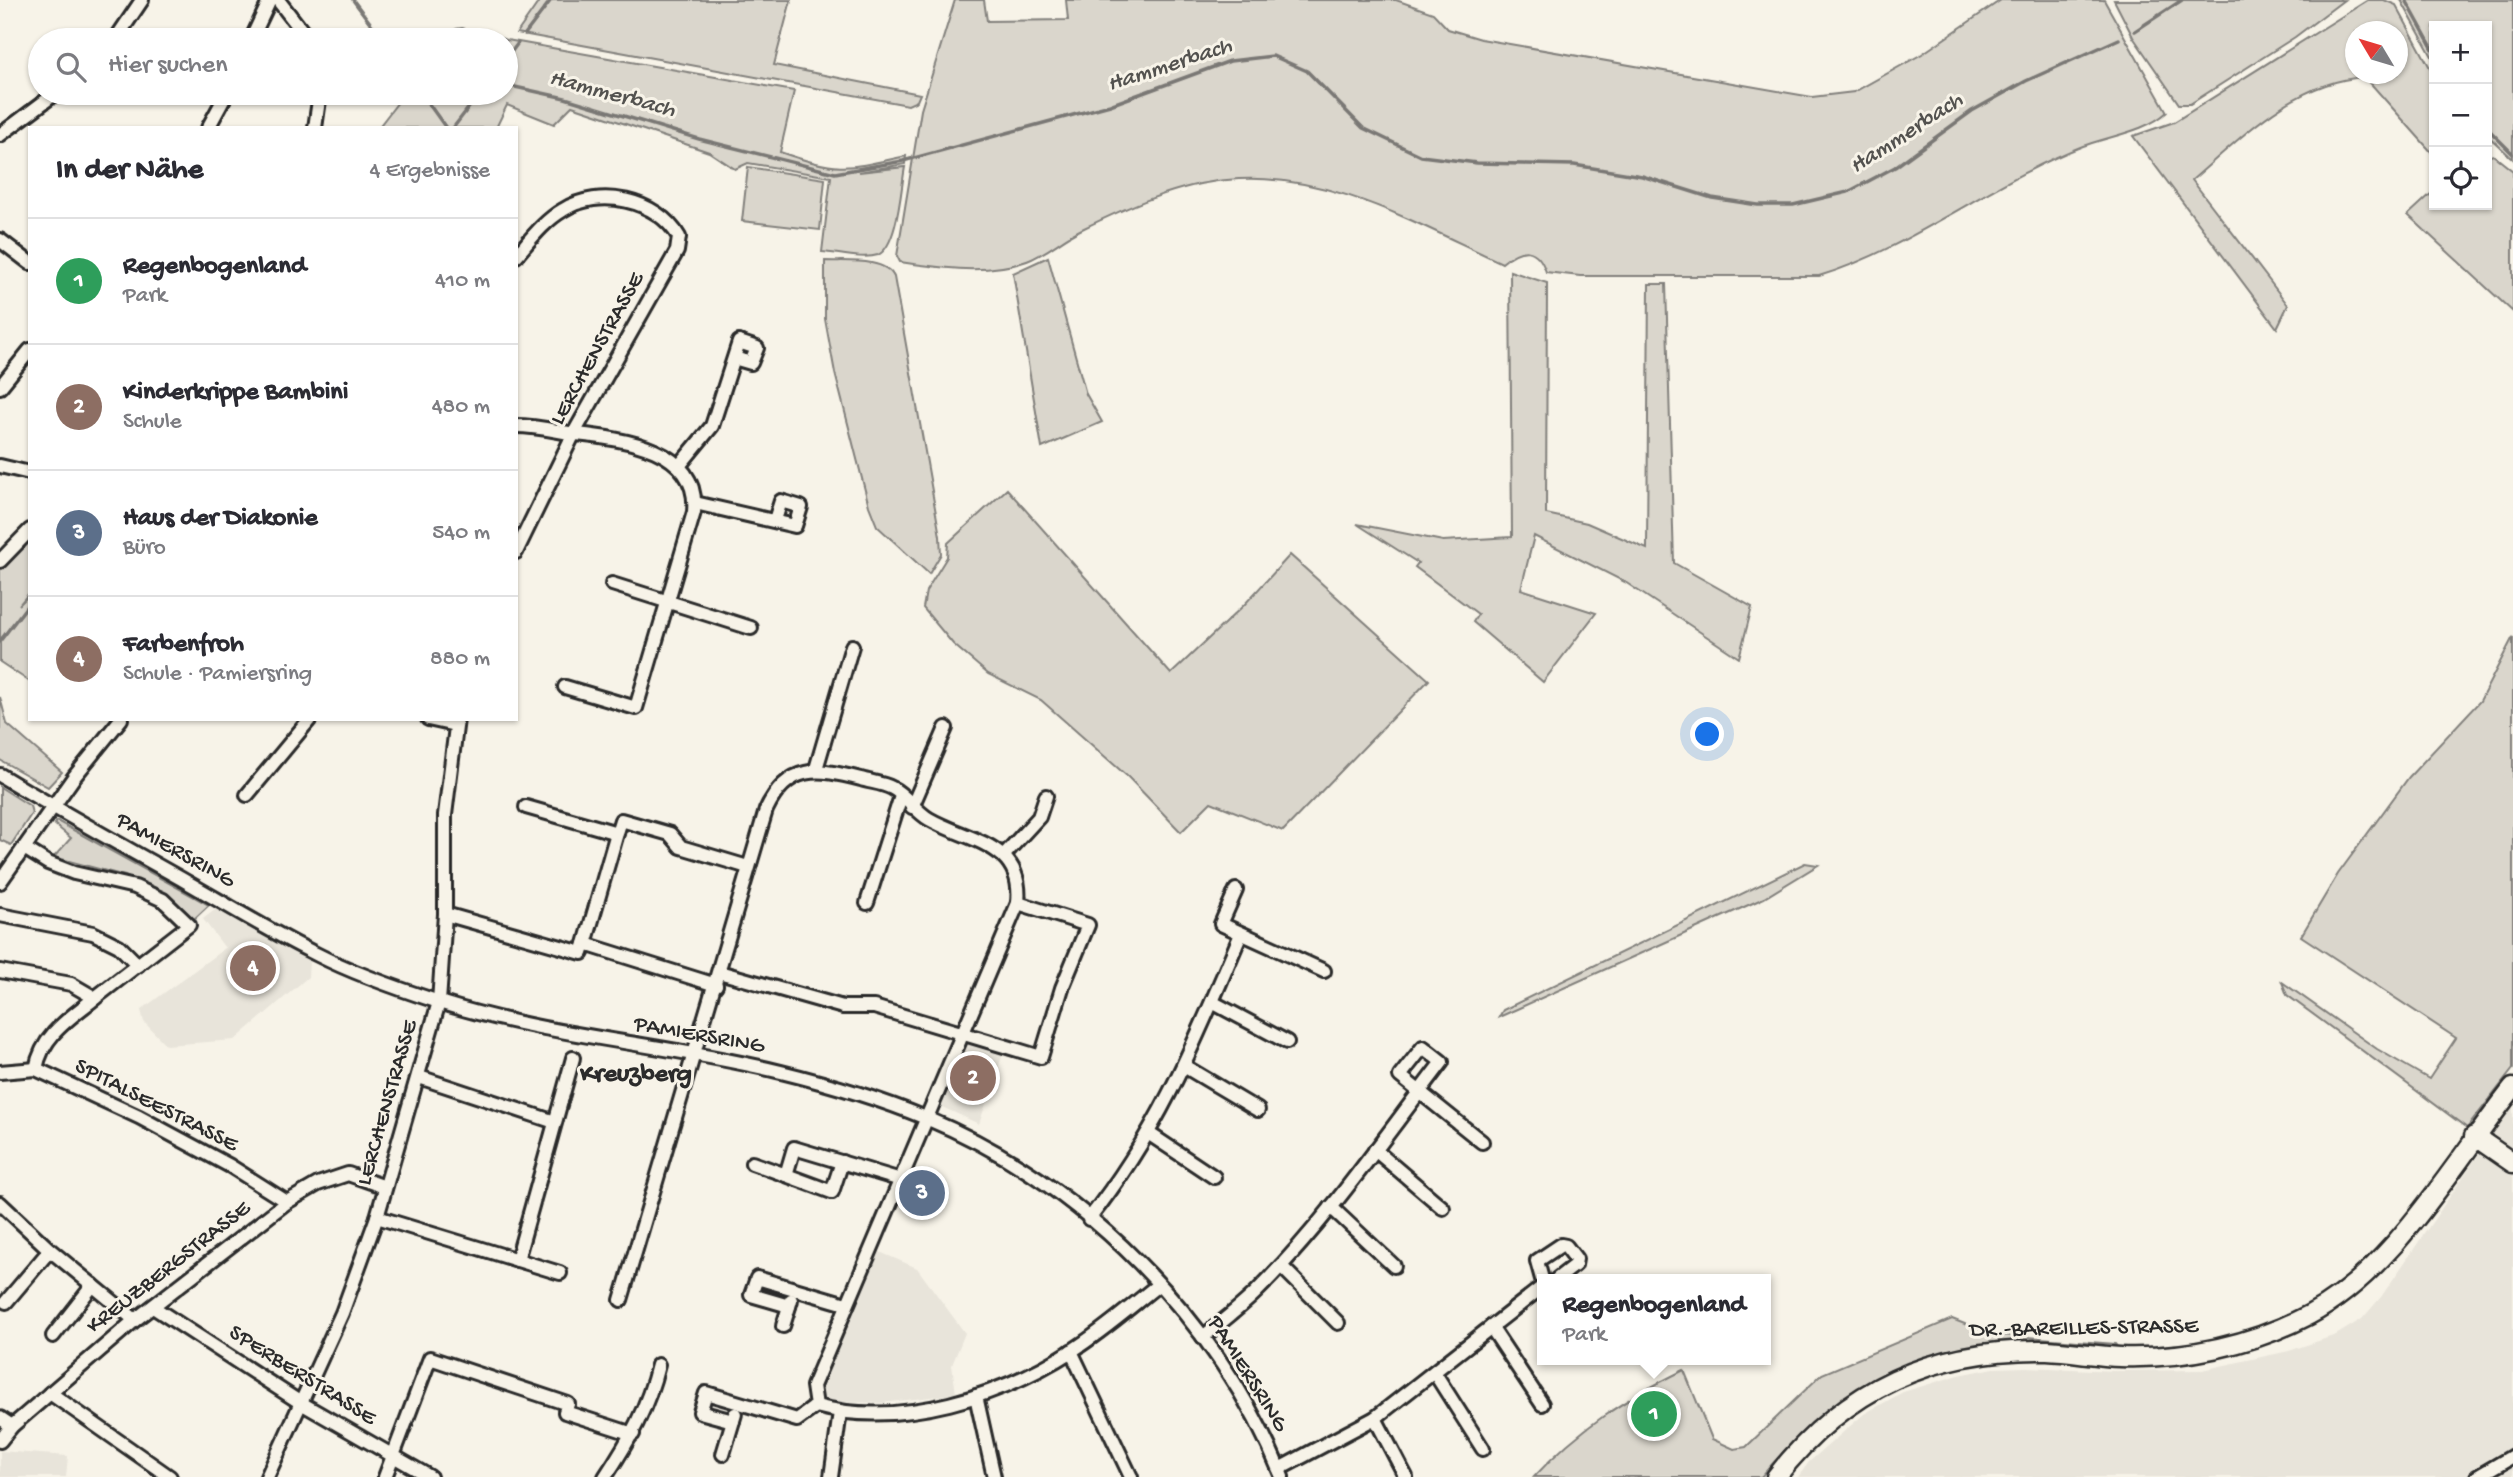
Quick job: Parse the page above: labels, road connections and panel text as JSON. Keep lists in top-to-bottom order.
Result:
{
  "streets": {
    "main road": ["DR.-BAREILLES-STRASSE"],
    "street": [
      "LERCHENSTRASSE",
      "PAMIERSRING",
      "SPITALSEESTRASSE",
      "KREUZBERGSTRASSE",
      "SPERBERSTRASSE"
    ]
  },
  "crossings": [
    ["LERCHENSTRASSE", "PAMIERSRING"],
    ["LERCHENSTRASSE", "KREUZBERGSTRASSE"],
    ["LERCHENSTRASSE", "SPERBERSTRASSE"],
    ["SPITALSEESTRASSE", "KREUZBERGSTRASSE"],
    ["KREUZBERGSTRASSE", "SPERBERSTRASSE"]
  ],
  "districts": ["Kreuzberg"],
  "water": ["Hammerbach"],
  "north": "top left",
  "page": {
    "map_buttons": ["+", "−"],
    "search": "Hier suchen",
    "heading": ["In der Nähe", "4 Ergebnisse"],
    "list": [
      {
        "mark": "1",
        "name": "Regenbogenland",
        "note": "Park",
        "value": "410 m"
      },
      {
        "mark": "2",
        "name": "Kinderkrippe Bambini",
        "note": "Schule",
        "value": "480 m"
      },
      {
        "mark": "3",
        "name": "Haus der Diakonie",
        "note": "Büro",
        "value": "540 m"
      },
      {
        "mark": "4",
        "name": "Farbenfroh",
        "note": "Schule · Pamiersring",
        "value": "880 m"
      }
    ],
    "pins": [
      "4",
      "2",
      "3",
      "1"
    ],
    "popup": ["Regenbogenland", "Park"]
  }
}
